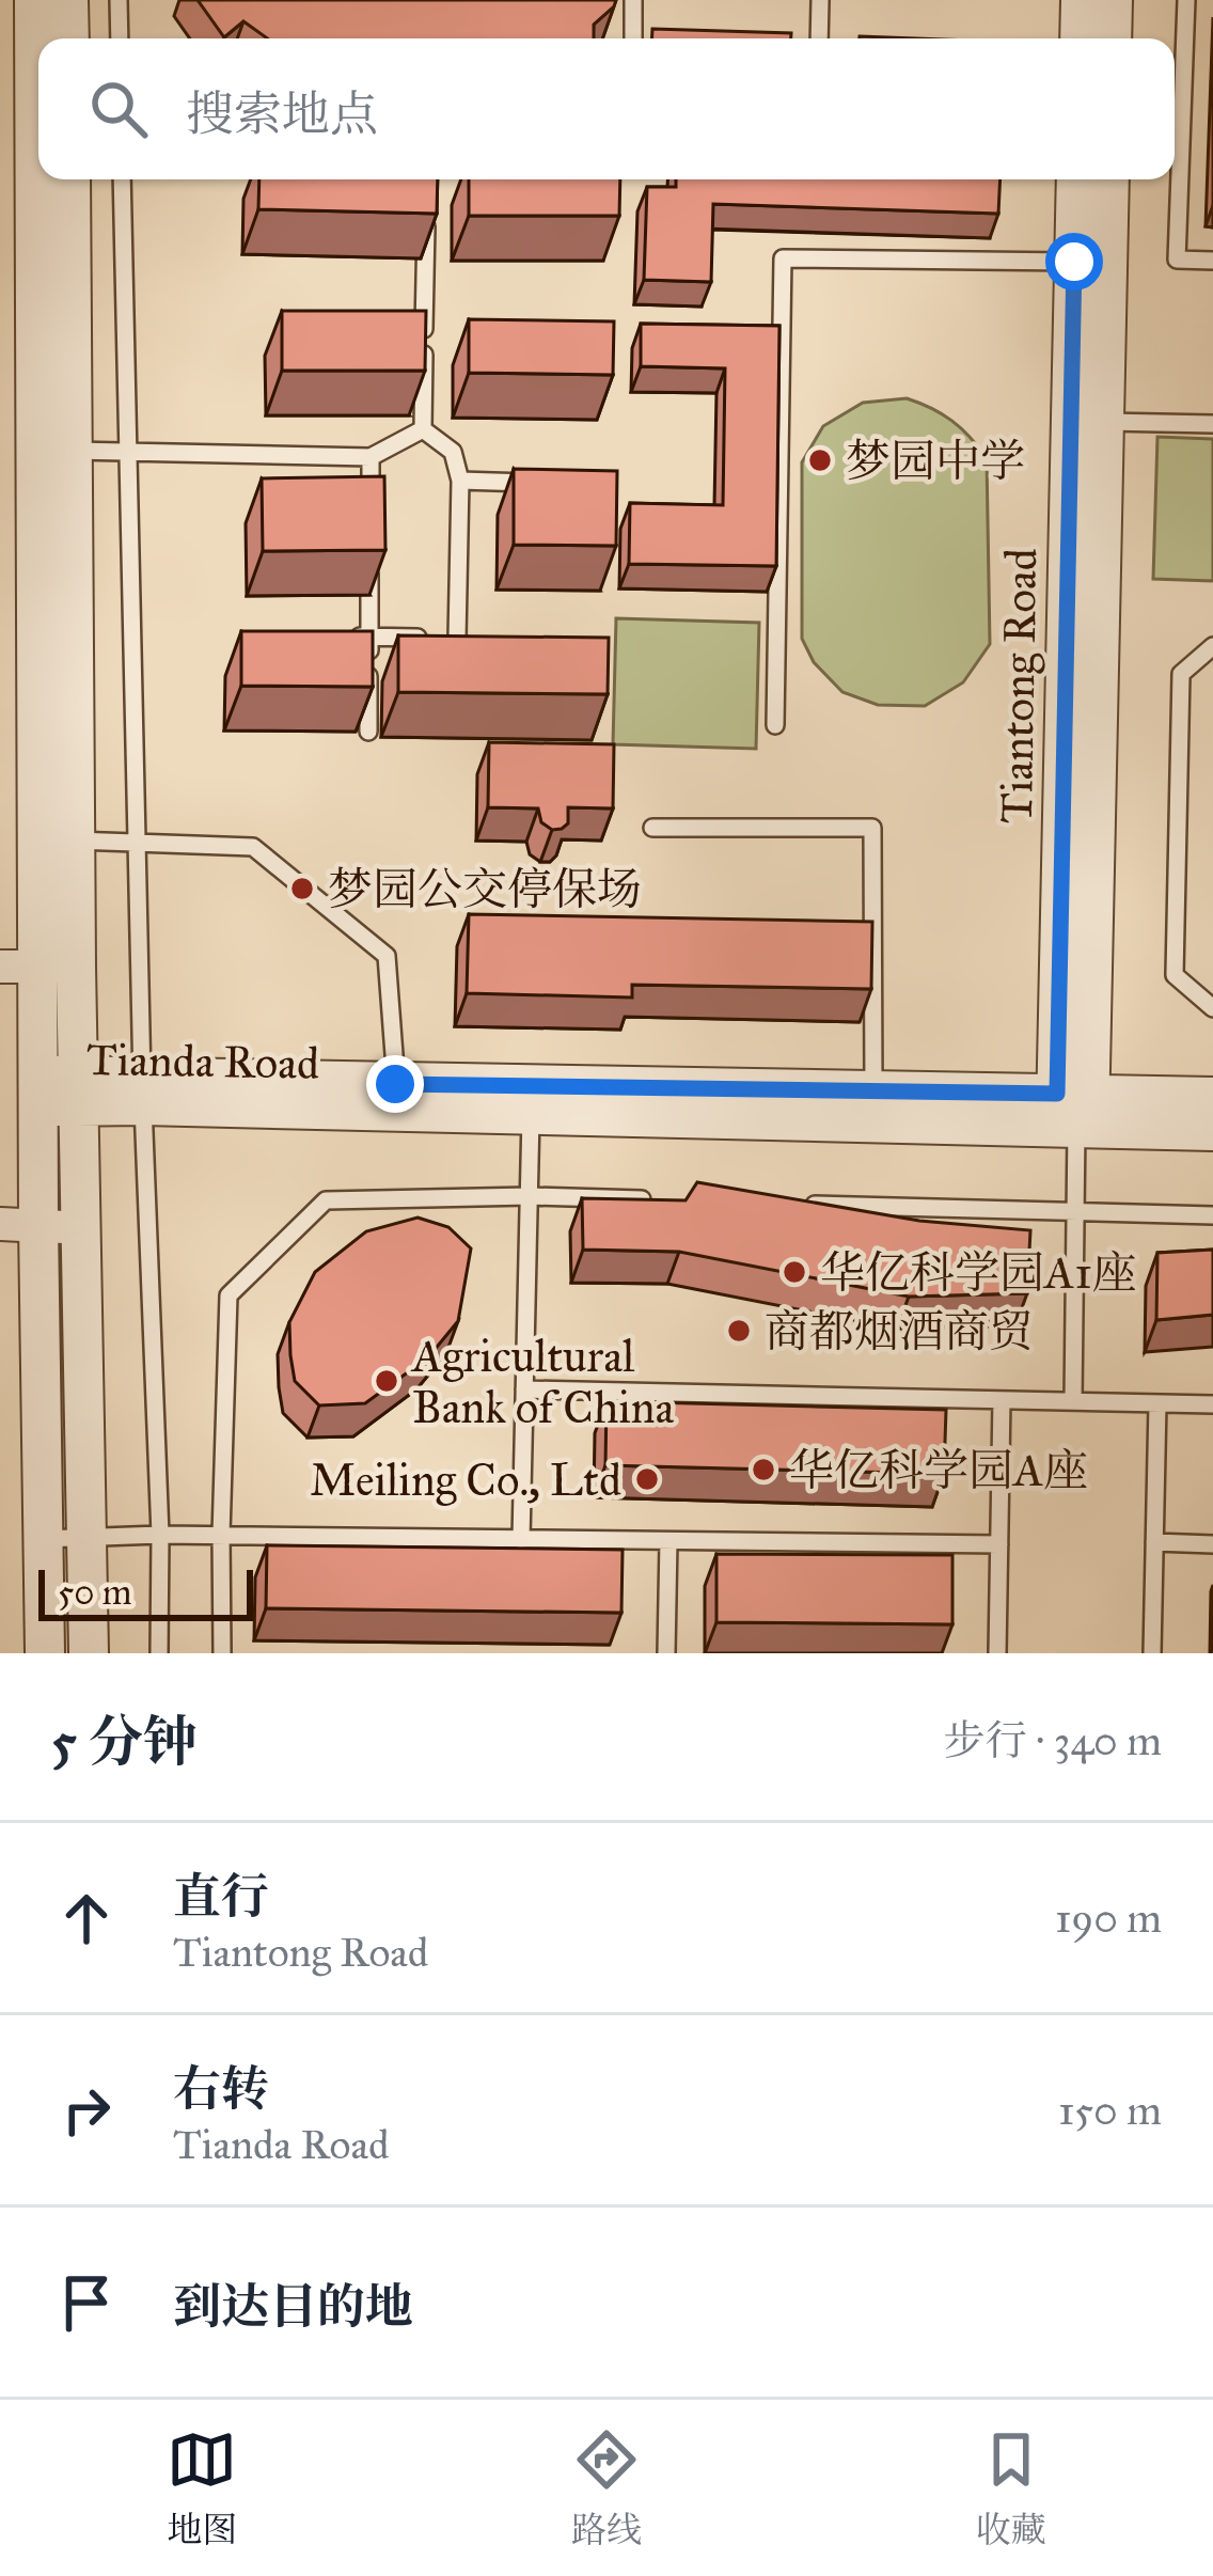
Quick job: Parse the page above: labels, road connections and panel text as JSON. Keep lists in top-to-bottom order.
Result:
{
  "streets": {
    "street": ["Tiantong Road", "Tianda Road"]
  },
  "crossings": [
    ["Tiantong Road", "Tianda Road"]
  ],
  "places": [
    "梦园中学",
    "梦园公交停保场",
    "华亿科学园A1座",
    "商都烟酒商贸",
    "Agricultural Bank of China",
    "华亿科学园A座",
    "Meiling Co., Ltd"
  ],
  "scale_bar": "50 m",
  "page": {
    "search": "搜索地点",
    "scale": "50 m",
    "heading": ["5 分钟", "步行 · 340 m"],
    "list": [
      ["直行", "Tiantong Road", "190 m"],
      ["右转", "Tianda Road", "150 m"],
      "到达目的地"
    ],
    "nav": ["地图", "路线", "收藏"]
  }
}
